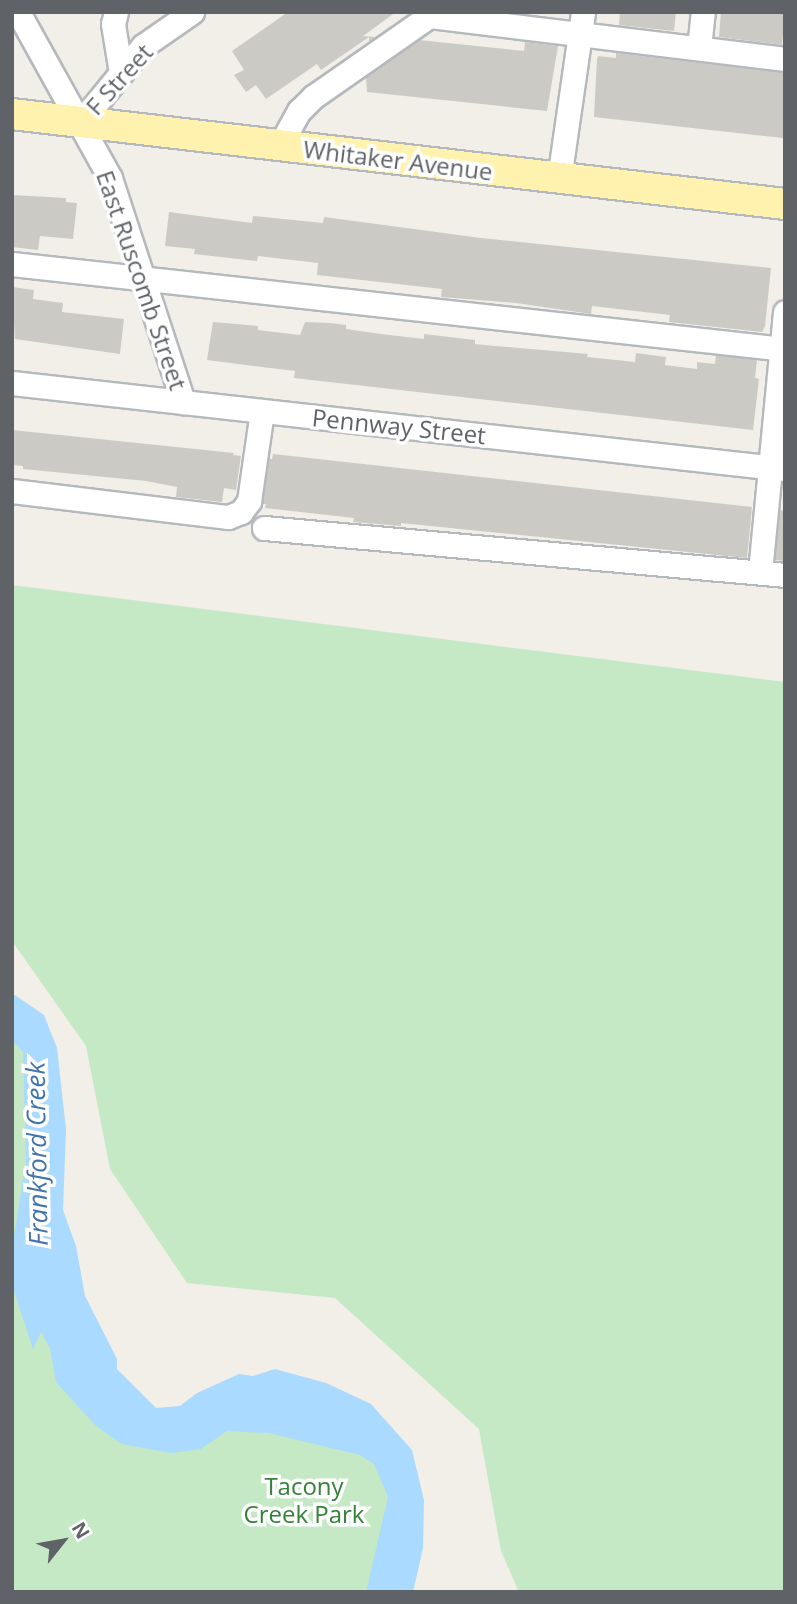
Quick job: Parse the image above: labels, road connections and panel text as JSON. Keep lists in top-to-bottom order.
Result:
{
  "streets": {
    "main road": ["Whitaker Avenue"],
    "street": ["F Street", "East Ruscomb Street", "Pennway Street"]
  },
  "crossings": [
    ["F Street", "Whitaker Avenue"],
    ["F Street", "East Ruscomb Street"],
    ["Whitaker Avenue", "East Ruscomb Street"],
    ["East Ruscomb Street", "Pennway Street"]
  ],
  "water": ["Frankford Creek"],
  "parks": ["Tacony Creek Park"],
  "north": "top right"
}
